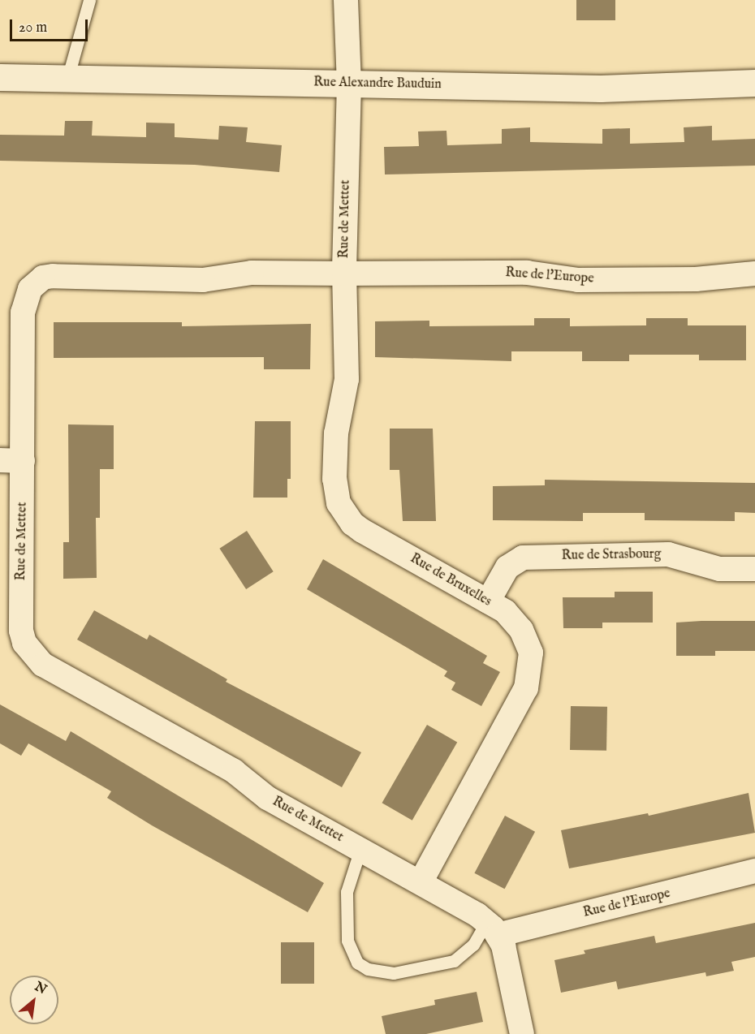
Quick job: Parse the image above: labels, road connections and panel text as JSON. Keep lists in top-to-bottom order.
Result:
{
  "streets": {
    "street": [
      "Rue Alexandre Bauduin",
      "Rue de Mettet",
      "Rue de l'Europe",
      "Rue de Strasbourg",
      "Rue de Bruxelles"
    ]
  },
  "crossings": [
    ["Rue Alexandre Bauduin", "Rue de Mettet"],
    ["Rue de Mettet", "Rue de l'Europe"],
    ["Rue de Mettet", "Rue de Bruxelles"],
    ["Rue de l'Europe", "Rue de Bruxelles"],
    ["Rue de Strasbourg", "Rue de Bruxelles"]
  ],
  "scale_bar": "20 m",
  "north": "top right"
}
